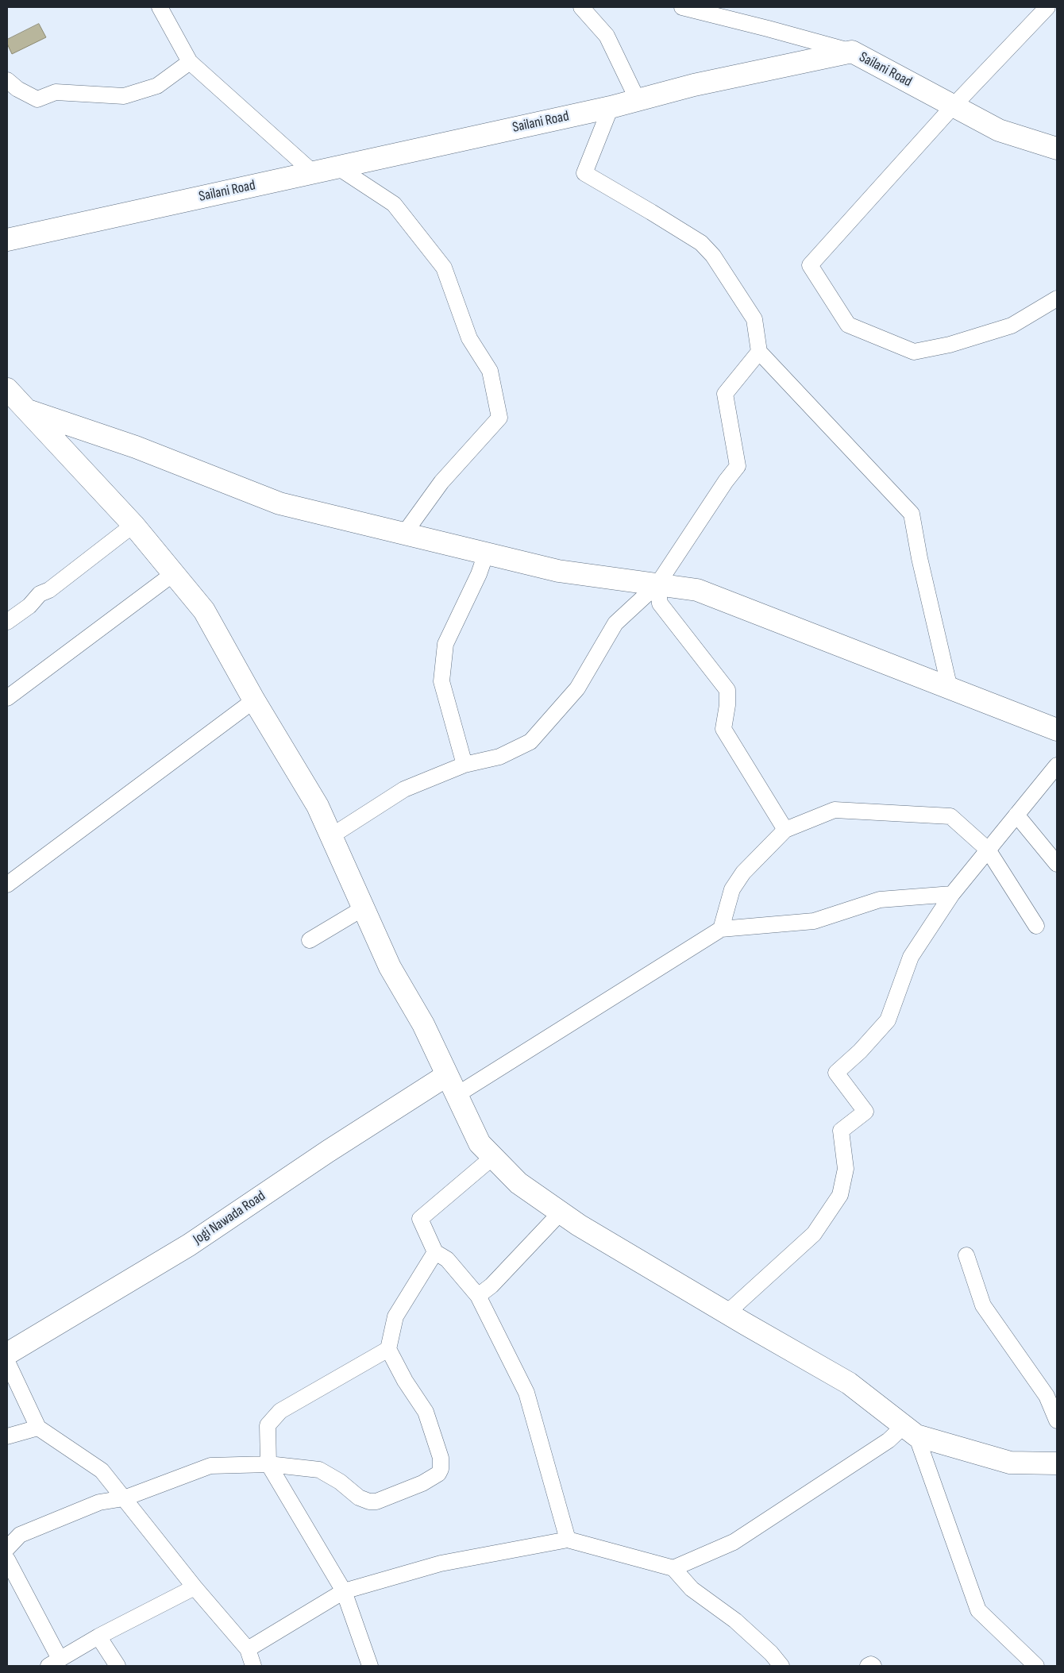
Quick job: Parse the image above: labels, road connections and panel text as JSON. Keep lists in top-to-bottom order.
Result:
{
  "streets": {
    "street": ["Sailani Road", "Jogi Nawada Road"]
  }
}
